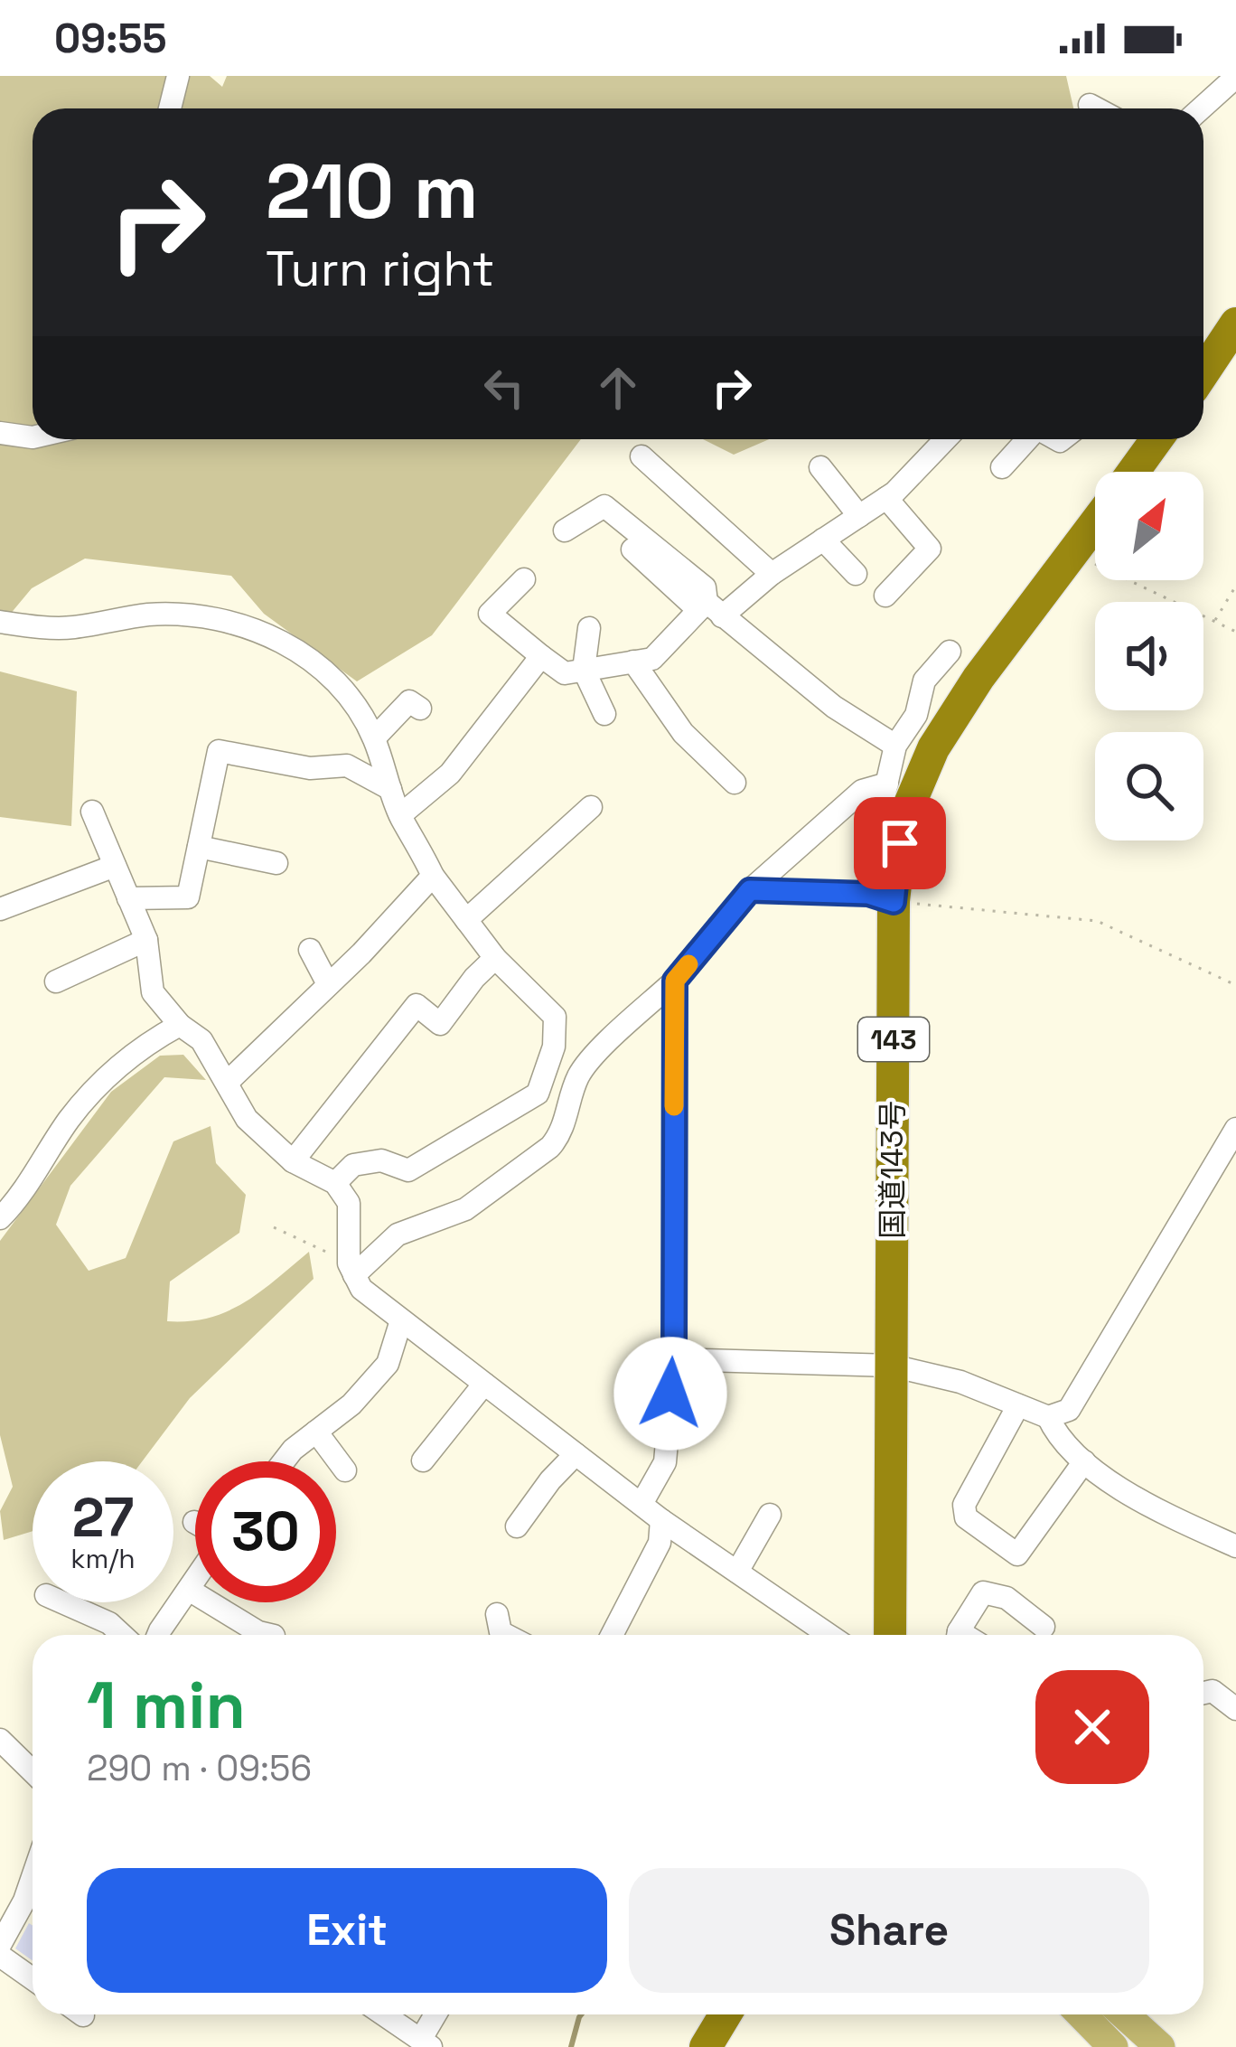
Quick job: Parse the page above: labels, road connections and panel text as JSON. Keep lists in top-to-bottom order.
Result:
{
  "streets": {
    "highway": ["143", "国道143号"]
  },
  "north": "top right",
  "page": {
    "status": "09:55",
    "turn": ["210 m", "Turn right"],
    "speed": "27 km/h",
    "limit": "30",
    "heading": ["1 min", "290 m · 09:56"],
    "buttons": ["Exit", "Share"]
  }
}
